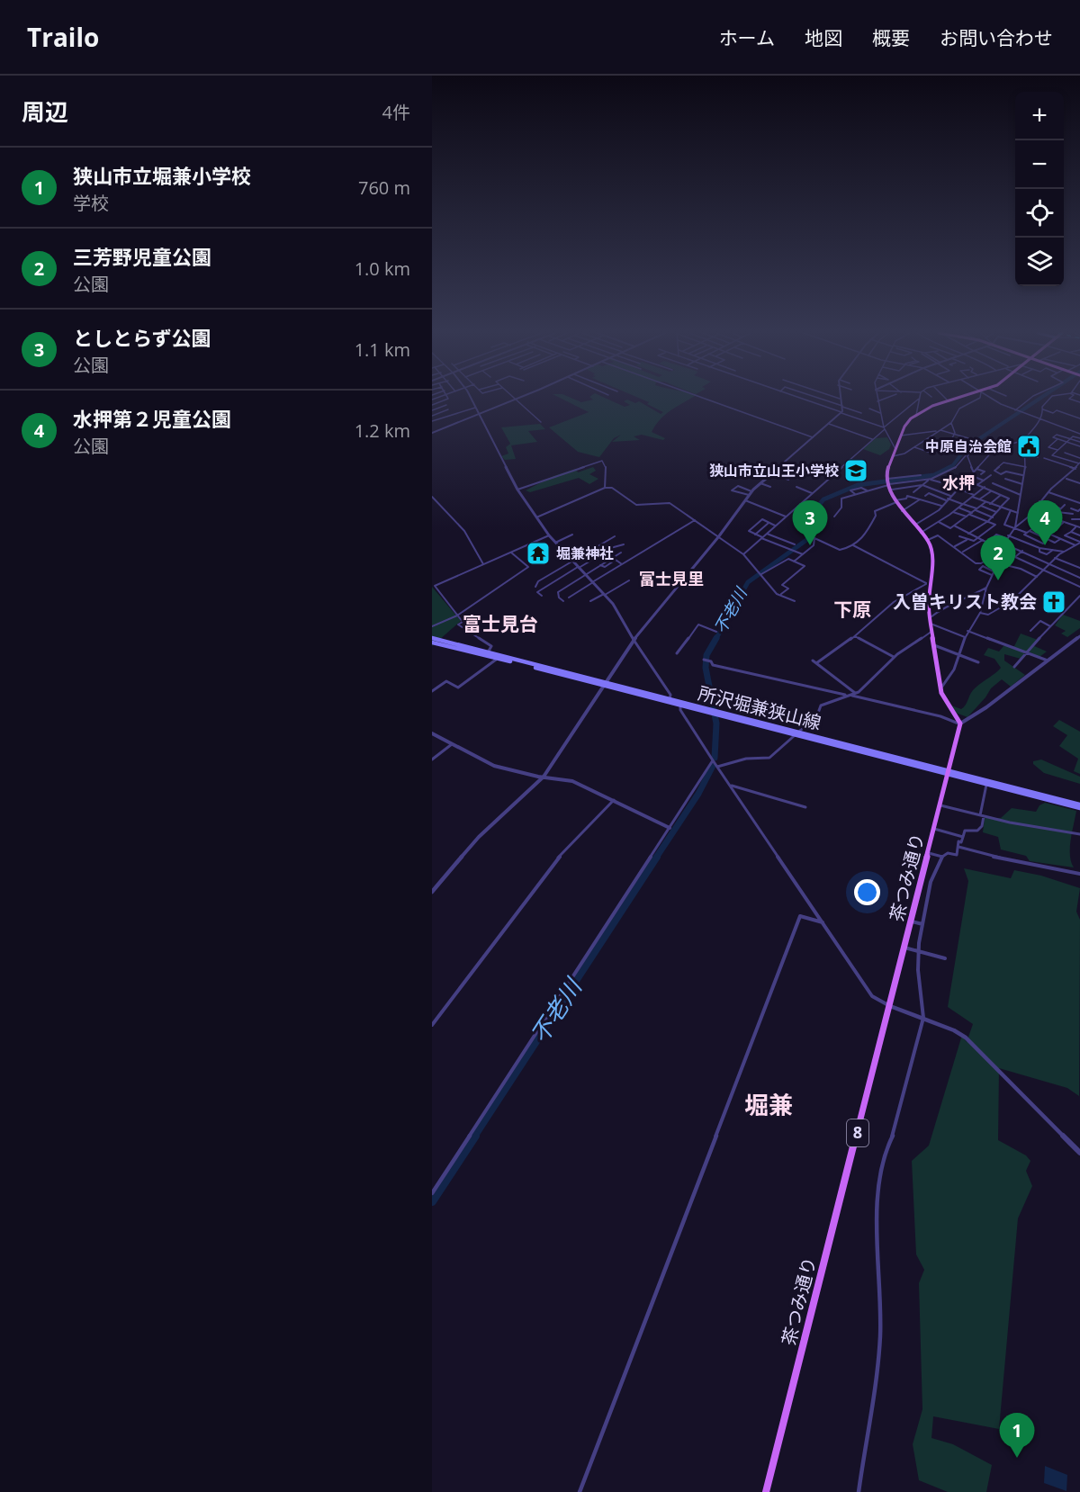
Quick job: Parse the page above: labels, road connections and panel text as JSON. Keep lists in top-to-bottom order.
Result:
{
  "streets": {
    "main road": ["所沢堀兼狭山線", "茶つみ通り", "8"]
  },
  "crossings": [
    ["所沢堀兼狭山線", "茶つみ通り"]
  ],
  "districts": [
    "水押",
    "富士見里",
    "下原",
    "富士見台",
    "堀兼"
  ],
  "water": ["不老川"],
  "places": {
    "public building": ["中原自治会館"],
    "school or university": ["狭山市立山王小学校"],
    "temple": ["堀兼神社"],
    "church": ["入曽キリスト教会"]
  },
  "page": {
    "header": "Trailo",
    "nav": [
      "ホーム",
      "地図",
      "概要",
      "お問い合わせ"
    ],
    "heading": ["周辺", "4件"],
    "map_buttons": ["+", "−"],
    "list": [
      {
        "mark": "1",
        "name": "狭山市立堀兼小学校",
        "note": "学校",
        "value": "760 m"
      },
      {
        "mark": "2",
        "name": "三芳野児童公園",
        "note": "公園",
        "value": "1.0 km"
      },
      {
        "mark": "3",
        "name": "としとらず公園",
        "note": "公園",
        "value": "1.1 km"
      },
      {
        "mark": "4",
        "name": "水押第２児童公園",
        "note": "公園",
        "value": "1.2 km"
      }
    ],
    "pins": [
      "3",
      "4",
      "2",
      "1"
    ]
  }
}
